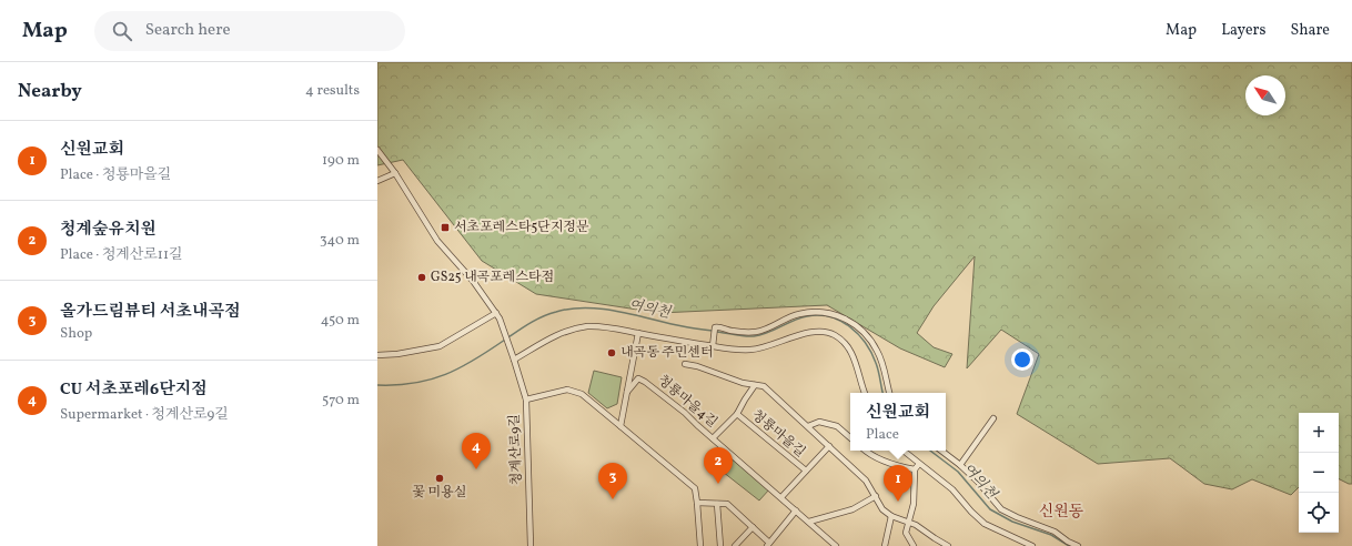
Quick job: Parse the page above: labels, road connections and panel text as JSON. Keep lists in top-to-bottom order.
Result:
{
  "streets": {
    "street": ["청룡마을4길", "청룡마을길", "청계산로9길"]
  },
  "crossings": [
    ["청룡마을4길", "청룡마을길"]
  ],
  "districts": ["신원동"],
  "water": ["여의천"],
  "places": {
    "transit": ["서초포레스타5단지정문"],
    "other": ["GS25 내곡포레스타점", "내곡동 주민센터", "꽃 미용실"]
  },
  "north": "top left",
  "page": {
    "header": "Map",
    "search": "Search here",
    "nav": ["Map", "Layers", "Share"],
    "heading": ["Nearby", "4 results"],
    "list": [
      {
        "mark": "1",
        "name": "신원교회",
        "note": "Place · 청룡마을길",
        "value": "190 m"
      },
      {
        "mark": "2",
        "name": "청계숲유치원",
        "note": "Place · 청계산로11길",
        "value": "340 m"
      },
      {
        "mark": "3",
        "name": "올가드림뷰티 서초내곡점",
        "note": "Shop",
        "value": "450 m"
      },
      {
        "mark": "4",
        "name": "CU 서초포레6단지점",
        "note": "Supermarket · 청계산로9길",
        "value": "570 m"
      }
    ],
    "popup": ["신원교회", "Place"],
    "map_buttons": ["+", "−"],
    "pins": [
      "4",
      "2",
      "3",
      "1"
    ]
  }
}
